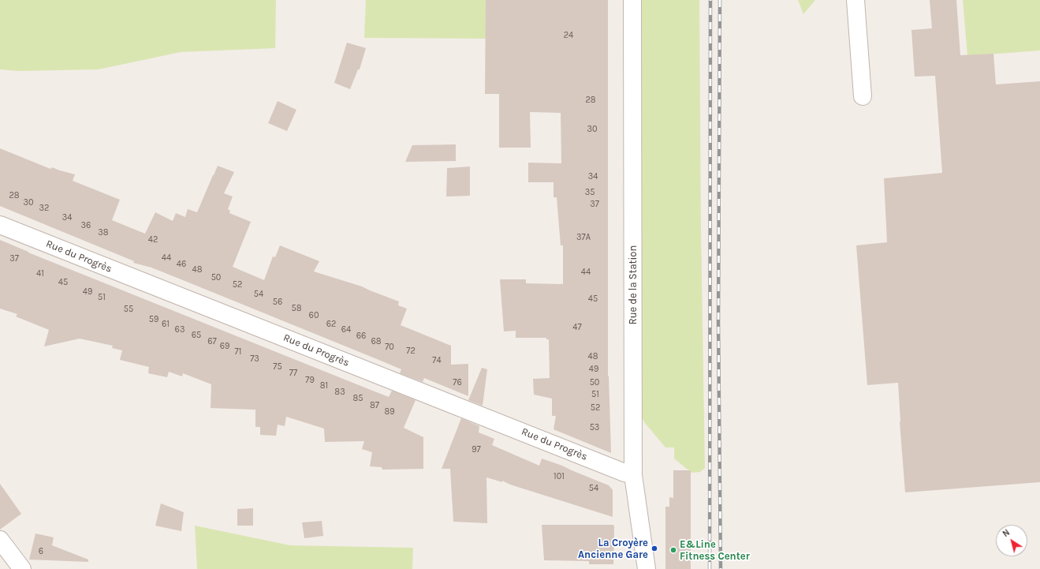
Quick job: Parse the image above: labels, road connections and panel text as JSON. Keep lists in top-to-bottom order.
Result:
{
  "streets": {
    "street": ["Rue du Progrès", "Rue de la Station"]
  },
  "crossings": [
    ["Rue du Progrès", "Rue de la Station"]
  ],
  "places": ["La Croyère Ancienne Gare", "E&Line Fitness Center"],
  "house_numbers": [
    "24",
    "28",
    "30",
    "34",
    "35",
    "28",
    "30",
    "37",
    "32",
    "34",
    "36",
    "38",
    "37A",
    "42",
    "44",
    "37",
    "46",
    "48",
    "44",
    "41",
    "50",
    "45",
    "52",
    "49",
    "54",
    "51",
    "45",
    "56",
    "58",
    "55",
    "60",
    "59",
    "61",
    "62",
    "47",
    "63",
    "64",
    "65",
    "66",
    "67",
    "68",
    "69",
    "70",
    "72",
    "71",
    "48",
    "73",
    "74",
    "75",
    "49",
    "77",
    "79",
    "76",
    "50",
    "81",
    "83",
    "51",
    "85",
    "87",
    "52",
    "89",
    "53",
    "97",
    "101",
    "54",
    "6"
  ],
  "north": "top left"
}
